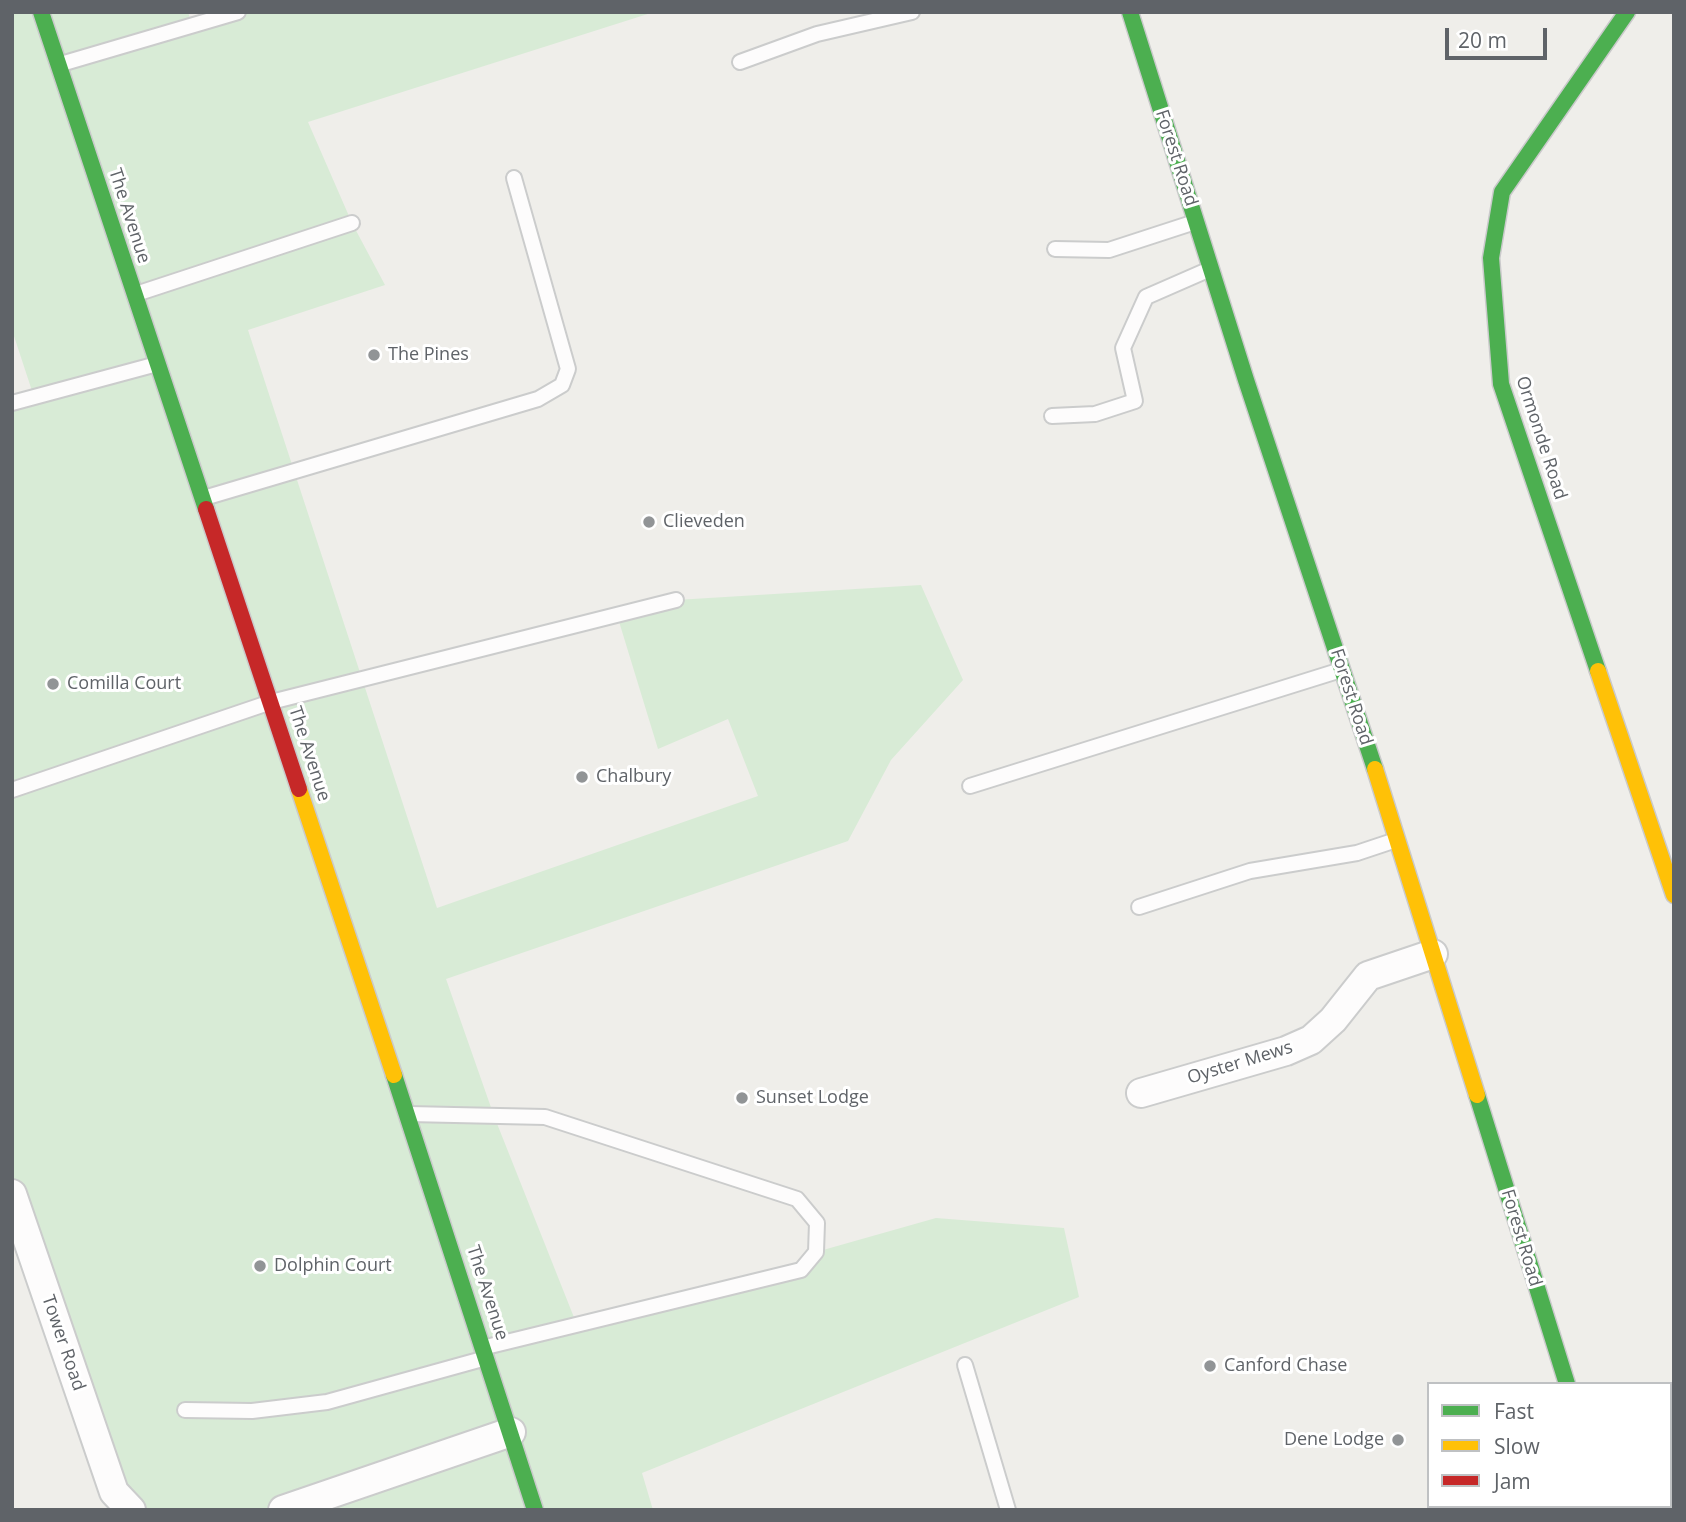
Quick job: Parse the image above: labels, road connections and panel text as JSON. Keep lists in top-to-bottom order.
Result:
{
  "streets": {
    "street": [
      "Forest Road",
      "The Avenue",
      "Ormonde Road",
      "Oyster Mews",
      "Tower Road"
    ]
  },
  "crossings": [
    ["Forest Road", "Oyster Mews"]
  ],
  "places": [
    "The Pines",
    "Clieveden",
    "Comilla Court",
    "Chalbury",
    "Sunset Lodge",
    "Dolphin Court",
    "Canford Chase",
    "Dene Lodge"
  ],
  "legend": ["Fast", "Slow", "Jam"],
  "scale_bar": "20 m"
}
